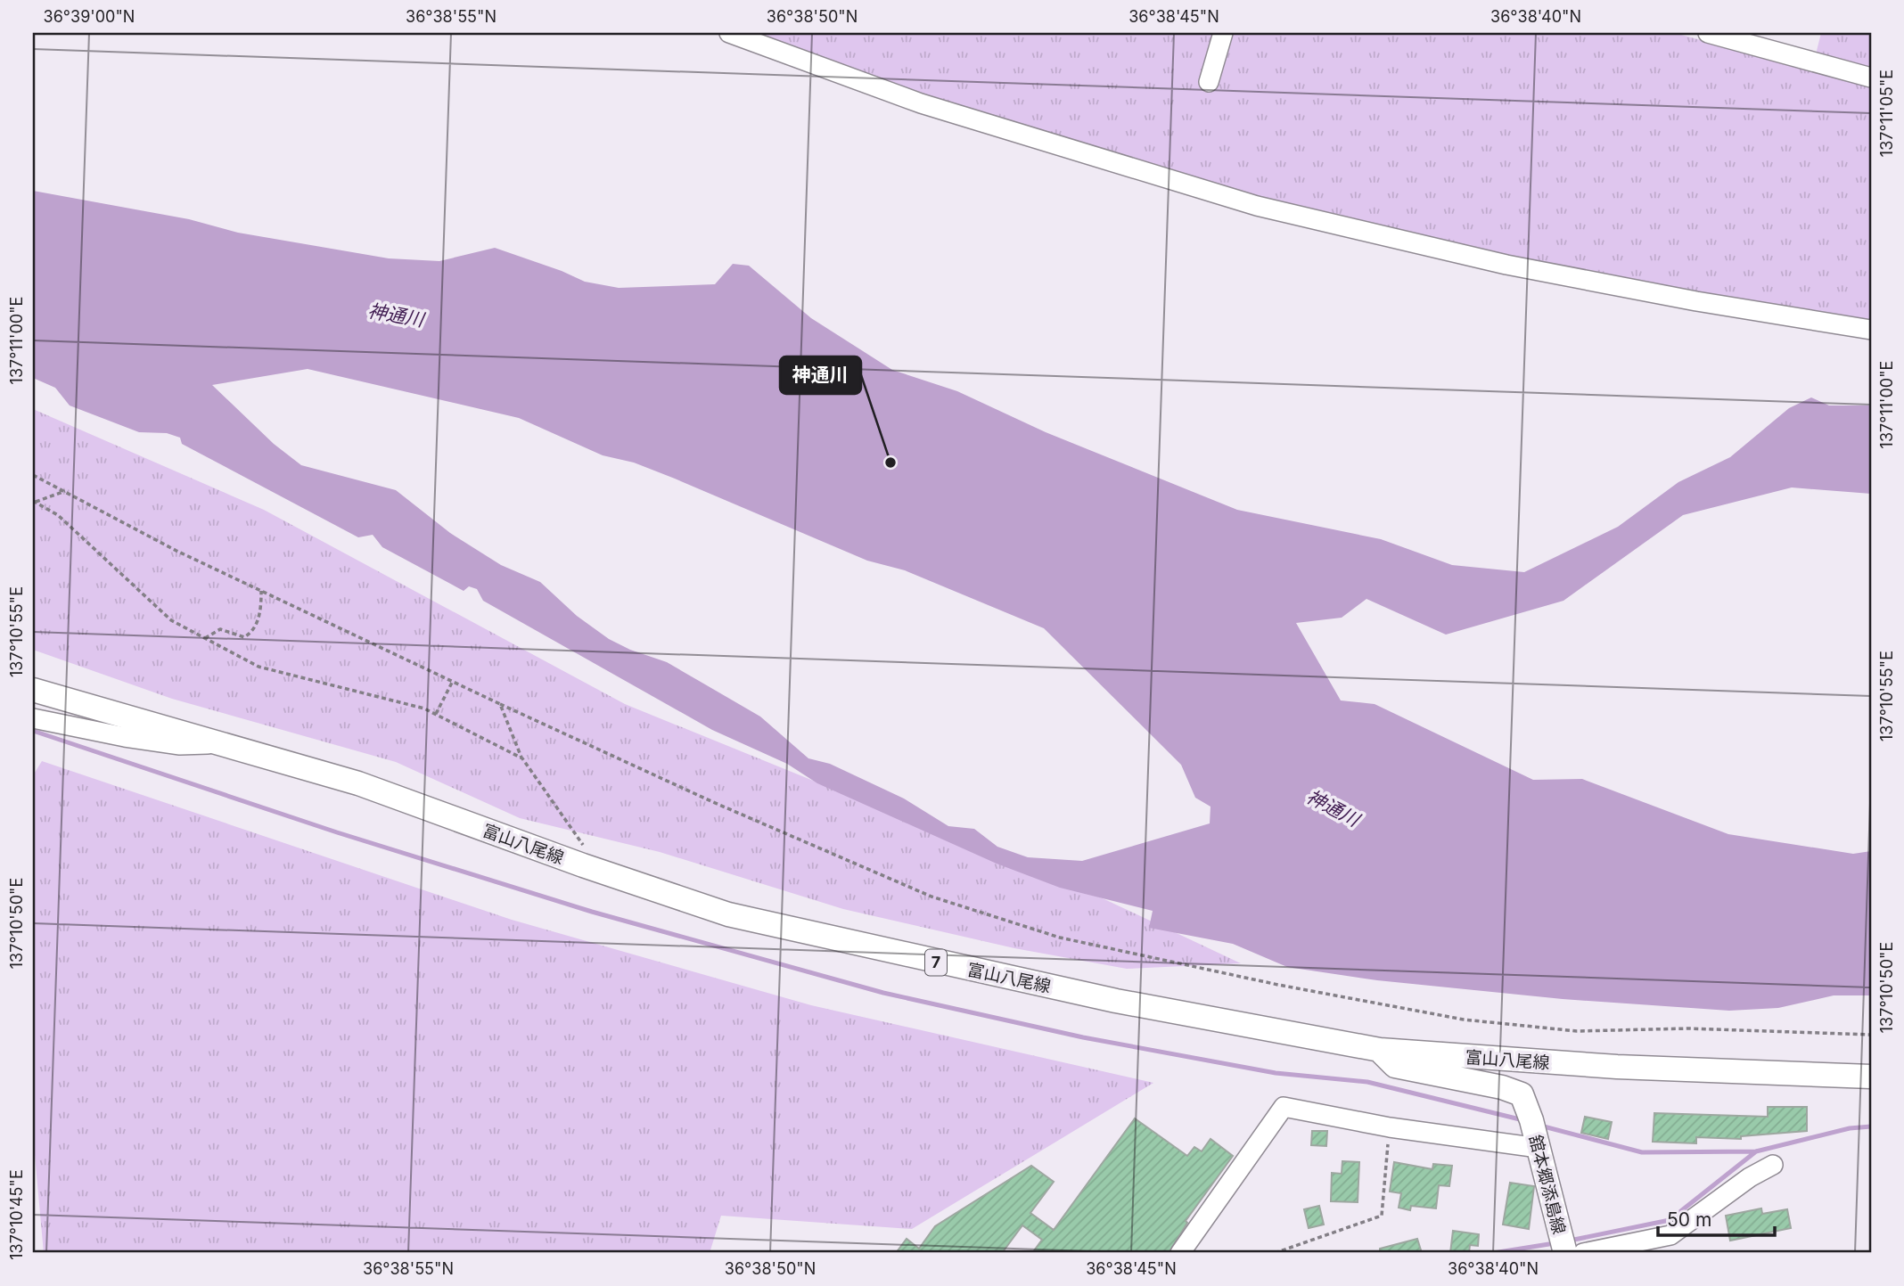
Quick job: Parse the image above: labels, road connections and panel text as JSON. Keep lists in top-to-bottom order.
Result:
{
  "streets": {
    "main road": ["富山八尾線", "7", "舘本郷添島線"]
  },
  "water": ["神通川"],
  "places": ["神通川"],
  "scale_bar": "50 m",
  "coordinates": [
    "36°39'00\"N",
    "36°38'55\"N",
    "36°38'50\"N",
    "36°38'45\"N",
    "36°38'40\"N",
    "137°11'05\"E",
    "137°11'00\"E",
    "137°10'55\"E",
    "137°10'50\"E",
    "137°10'45\"E"
  ]
}
